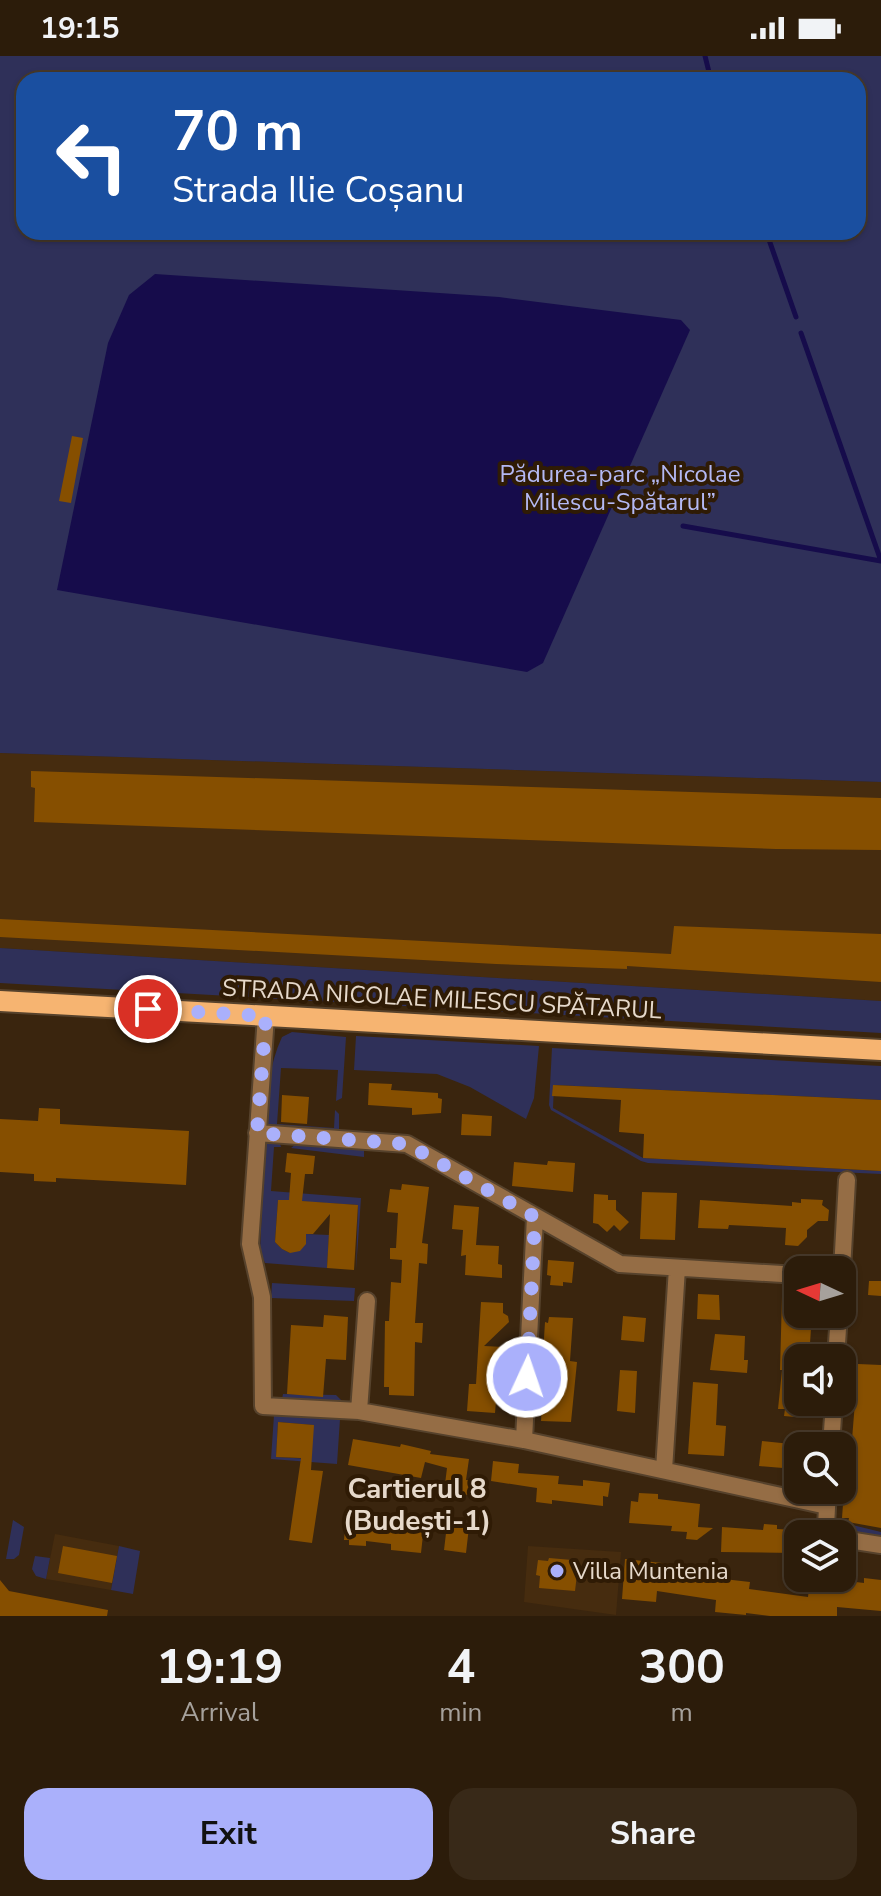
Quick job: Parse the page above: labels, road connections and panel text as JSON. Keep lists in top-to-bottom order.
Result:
{
  "streets": {
    "main road": ["STRADA NICOLAE MILESCU SPĂTARUL"]
  },
  "districts": ["Cartierul 8 (Budești-1)"],
  "parks": ["Pădurea-parc „Nicolae Milescu-Spătarul”"],
  "places": ["Villa Muntenia"],
  "north": "left",
  "page": {
    "status": "19:15",
    "turn": ["70 m", "Strada Ilie Coșanu"],
    "eta": [
      "19:19",
      "Arrival",
      "4",
      "min",
      "300",
      "m"
    ],
    "buttons": ["Exit", "Share"]
  }
}
